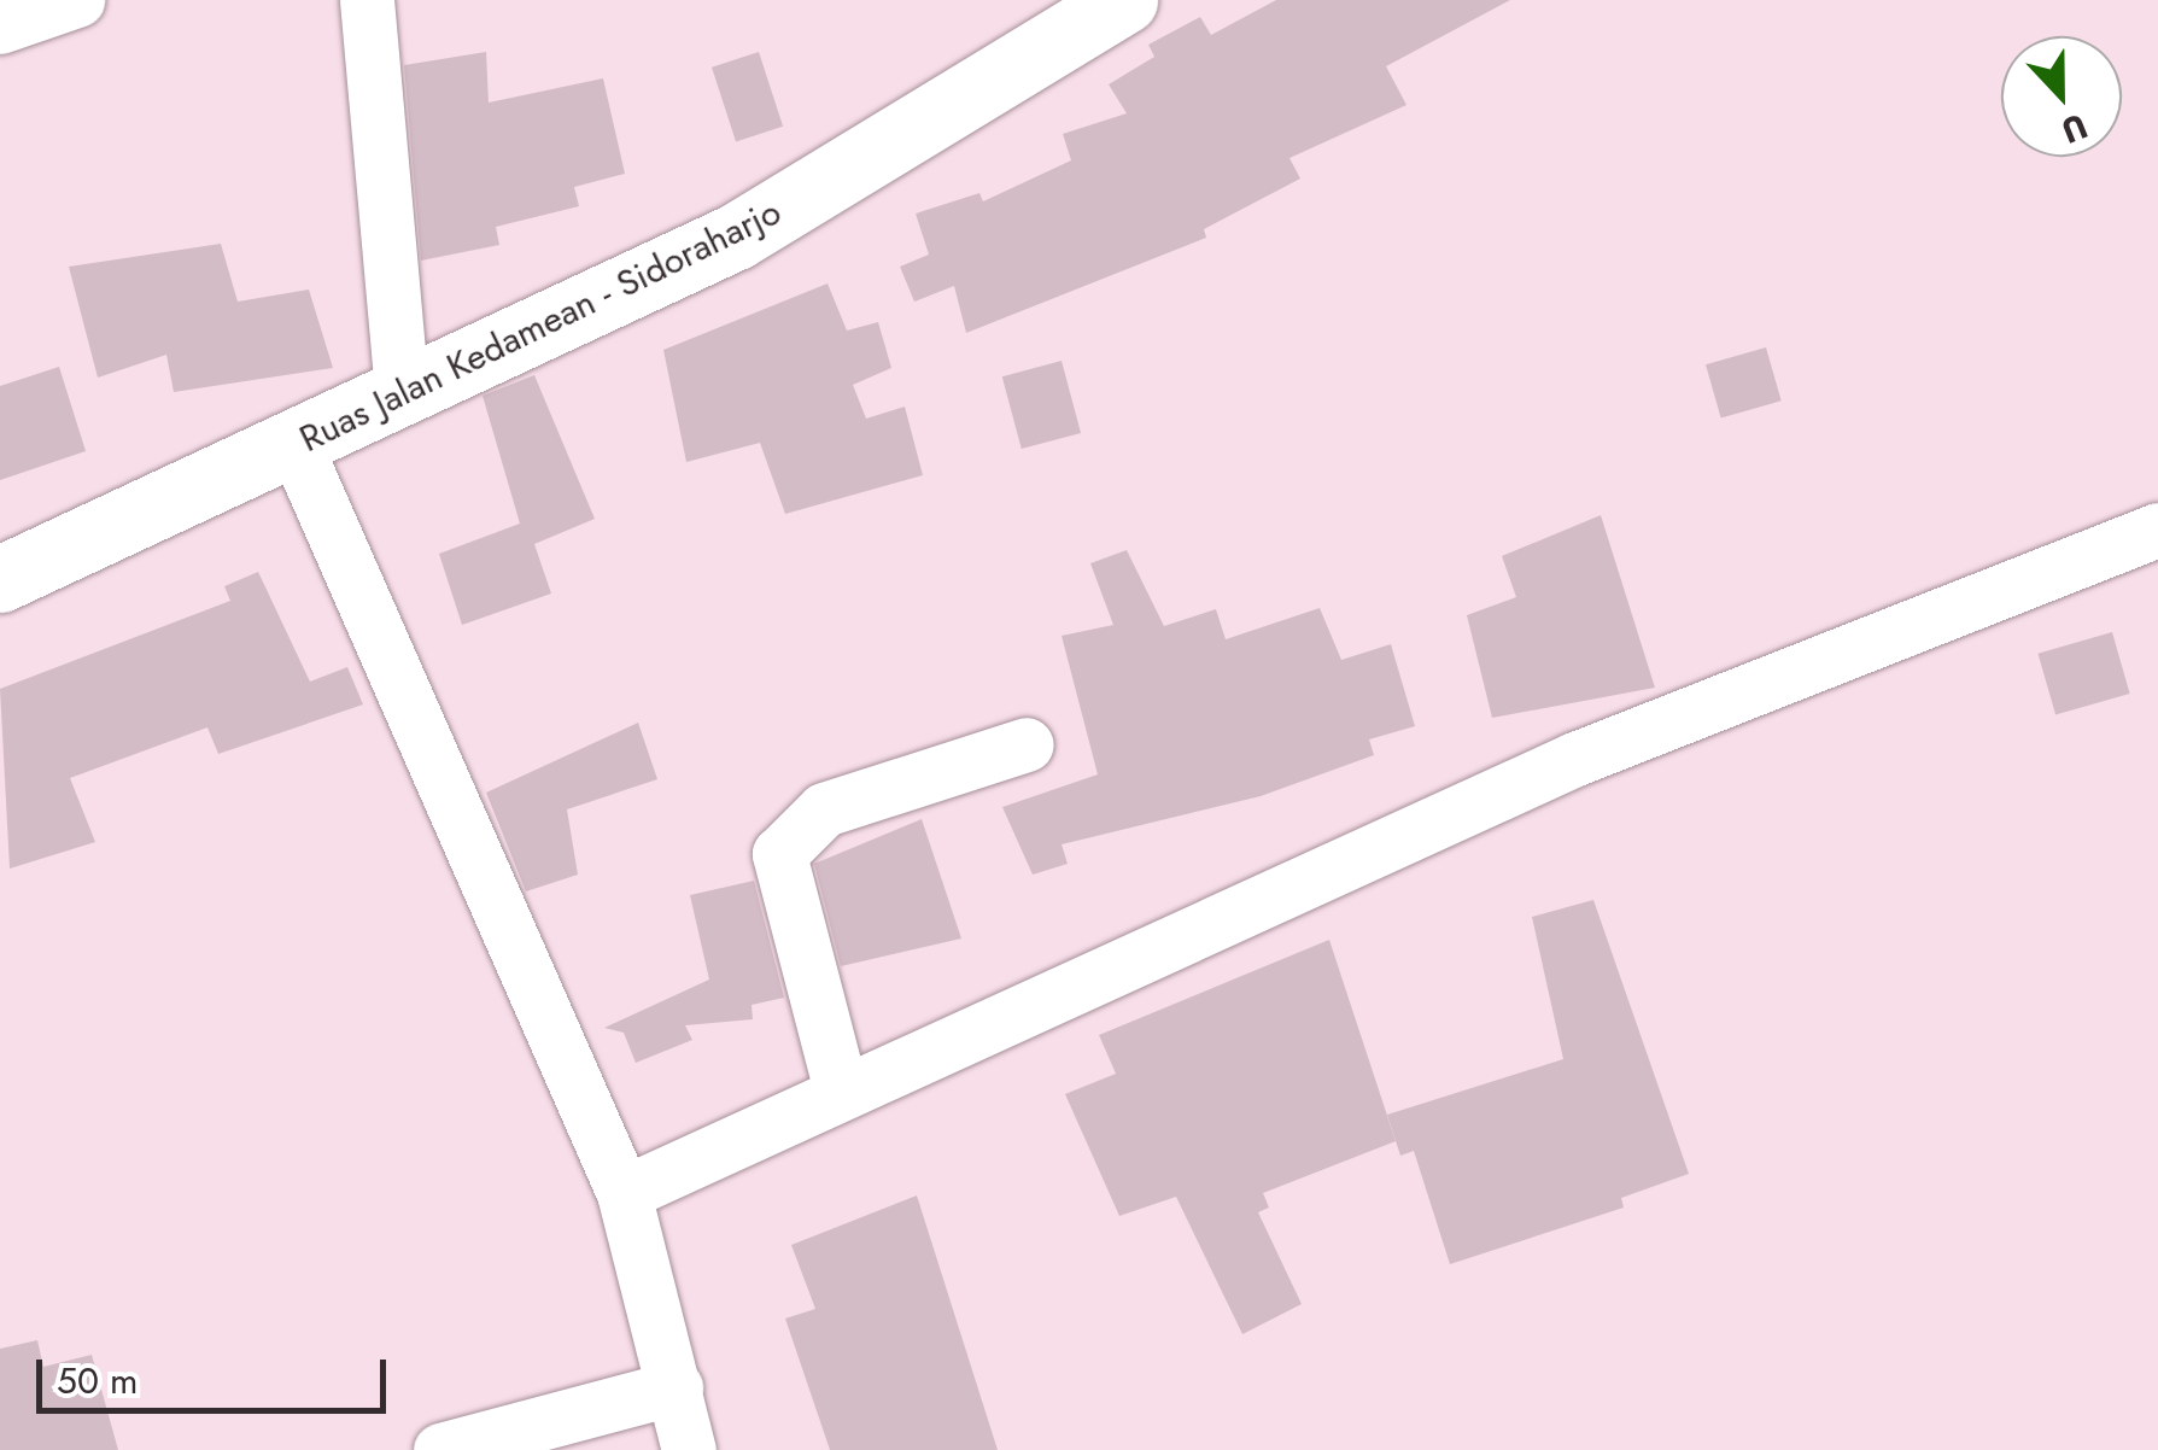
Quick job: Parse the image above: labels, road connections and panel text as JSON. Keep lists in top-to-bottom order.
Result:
{
  "streets": {
    "main road": ["Ruas Jalan Kedamean - Sidoraharjo"]
  },
  "scale_bar": "50 m",
  "north": "bottom"
}
